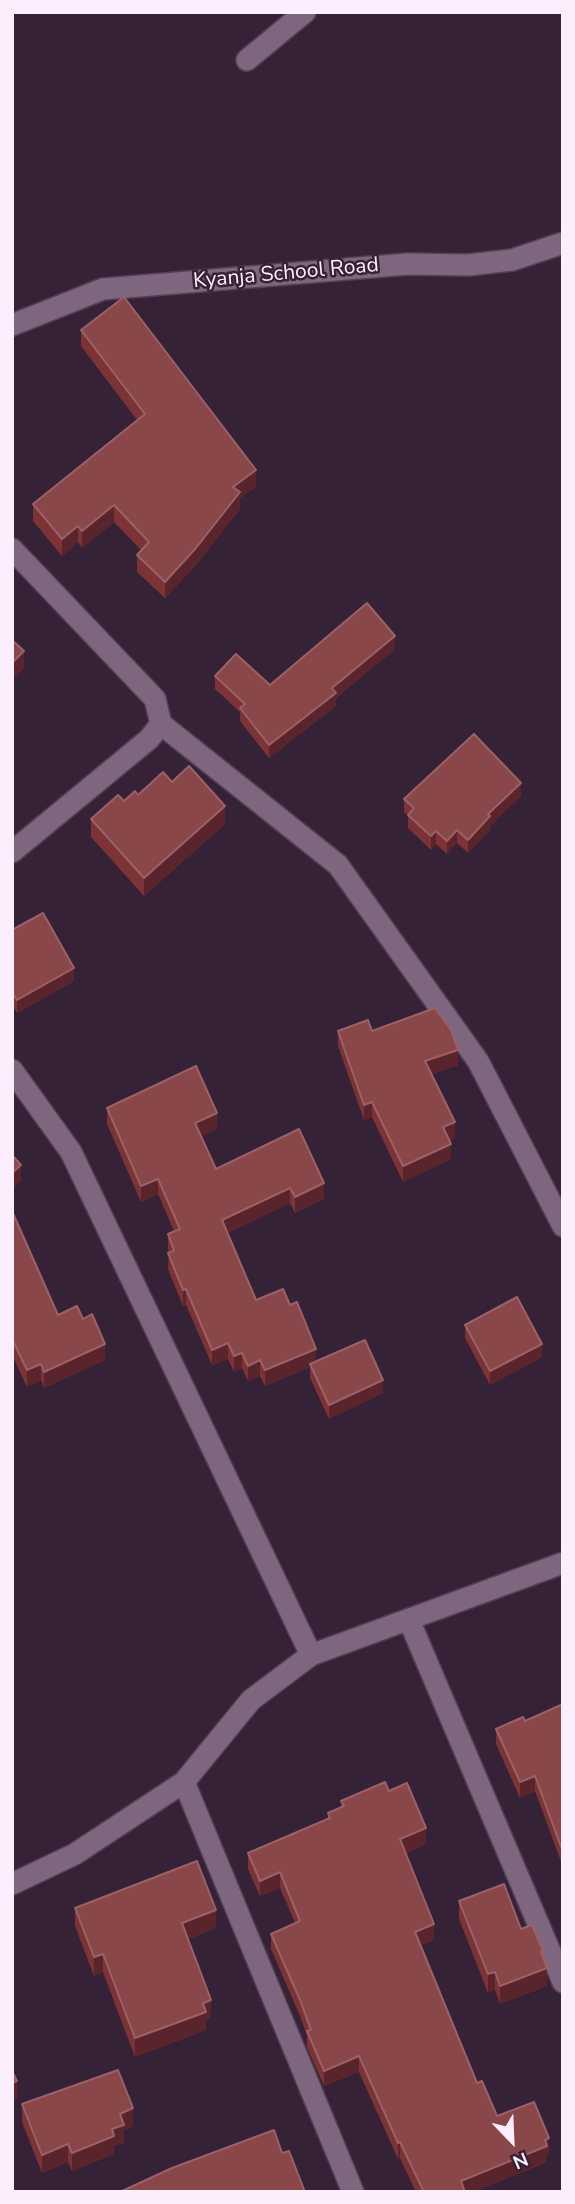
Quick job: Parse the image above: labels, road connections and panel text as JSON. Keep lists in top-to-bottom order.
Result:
{
  "streets": {
    "street": ["Kyanja School Road"]
  },
  "north": "bottom right"
}
